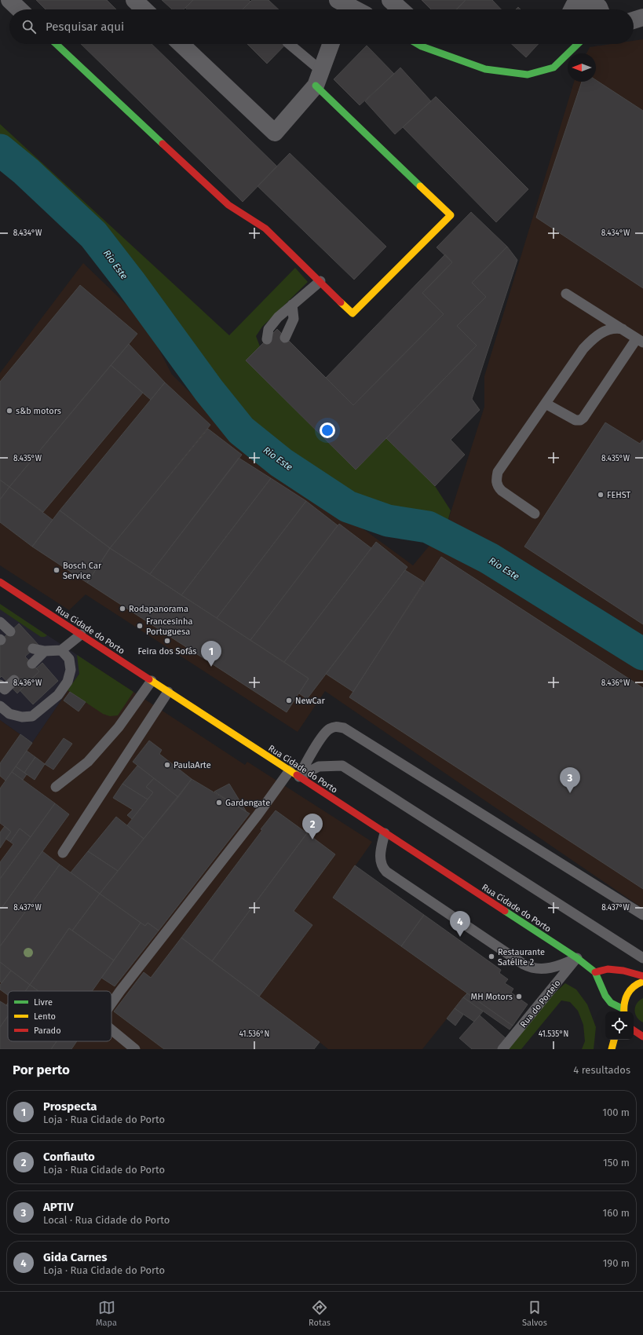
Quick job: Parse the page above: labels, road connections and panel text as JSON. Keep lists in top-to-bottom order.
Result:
{
  "streets": {
    "street": ["Rua Cidade do Porto"],
    "lane": ["Rua do Portelo"]
  },
  "crossings": [
    ["Rua Cidade do Porto", "Rua do Portelo"]
  ],
  "water": ["Rio Este"],
  "places": [
    "s&b motors",
    "FEHST",
    "Bosch Car Service",
    "Rodapanorama",
    "Francesinha Portuguesa",
    "Feira dos Sofás",
    "NewCar",
    "PaulaArte",
    "Gardengate",
    "Restaurante Satélite 2",
    "MH Motors"
  ],
  "legend": ["Livre", "Lento", "Parado"],
  "north": "left",
  "page": {
    "search": "Pesquisar aqui",
    "pins": [
      "1",
      "3",
      "2",
      "4"
    ],
    "heading": ["Por perto", "4 resultados"],
    "list": [
      {
        "mark": "1",
        "name": "Prospecta",
        "note": "Loja · Rua Cidade do Porto",
        "value": "100 m"
      },
      {
        "mark": "2",
        "name": "Confiauto",
        "note": "Loja · Rua Cidade do Porto",
        "value": "150 m"
      },
      {
        "mark": "3",
        "name": "APTIV",
        "note": "Local · Rua Cidade do Porto",
        "value": "160 m"
      },
      {
        "mark": "4",
        "name": "Gida Carnes",
        "note": "Loja · Rua Cidade do Porto",
        "value": "190 m"
      }
    ],
    "nav": ["Mapa", "Rotas", "Salvos"]
  },
  "coordinates": [
    "8.434°W",
    "8.435°W",
    "8.436°W",
    "8.437°W",
    "41.536°N",
    "41.535°N"
  ]
}
